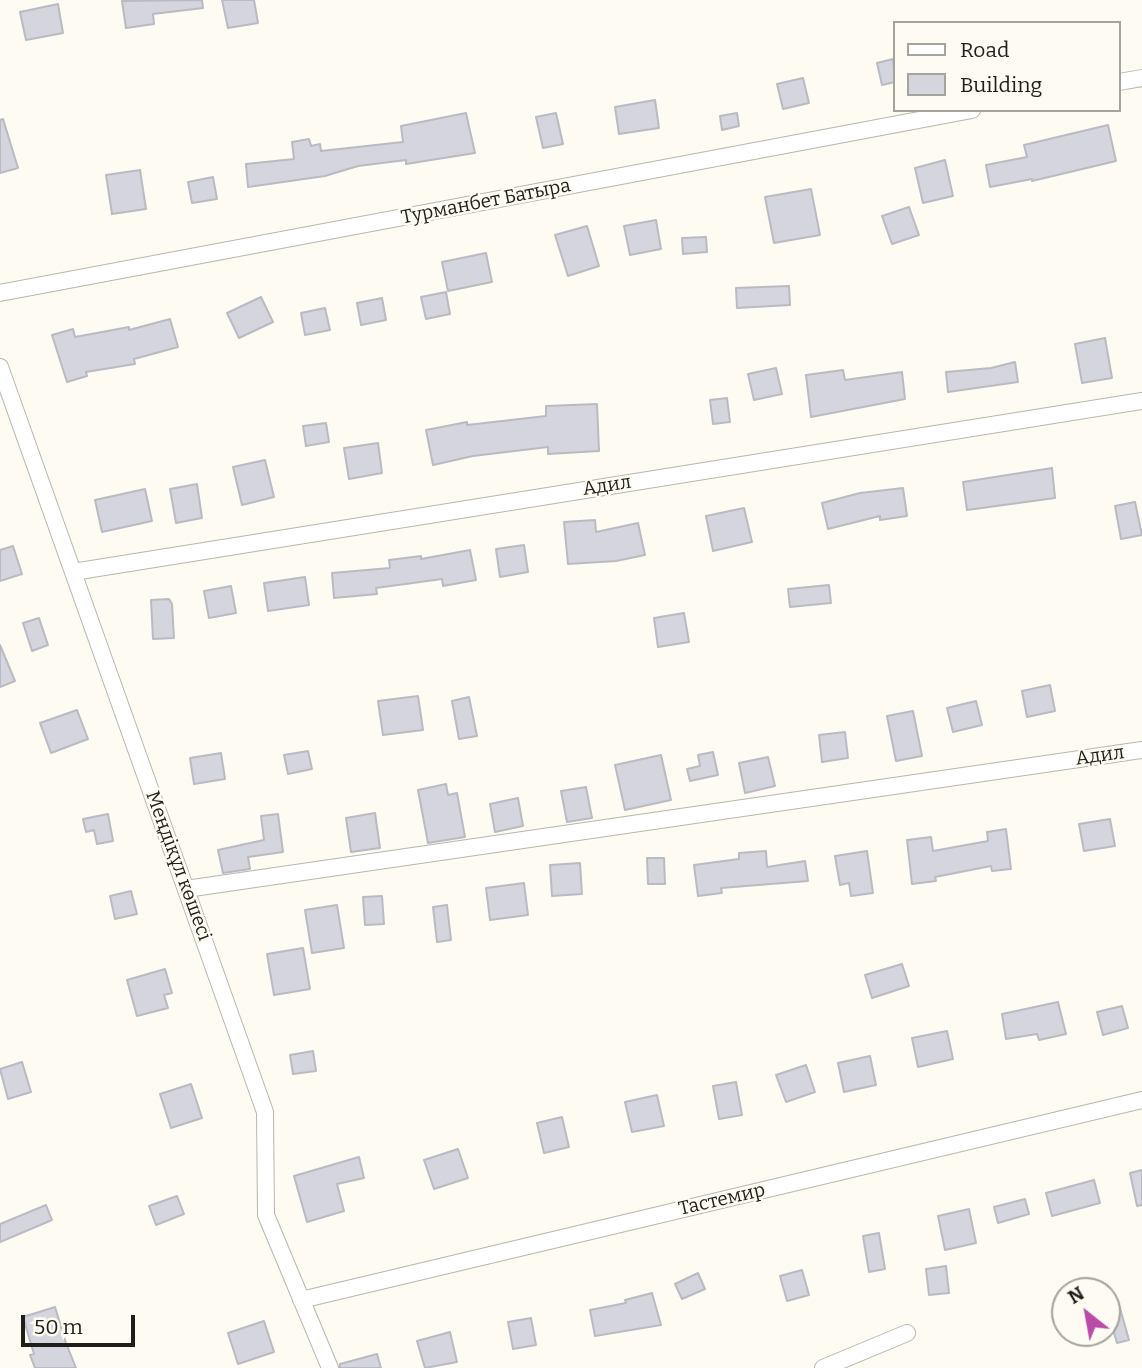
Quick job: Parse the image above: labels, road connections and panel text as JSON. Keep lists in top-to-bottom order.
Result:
{
  "streets": {
    "street": [
      "Турманбет Батыра",
      "Адил",
      "Меңдіқұл көшесі",
      "Тастемир"
    ]
  },
  "crossings": [
    ["Адил", "Меңдіқұл көшесі"],
    ["Меңдіқұл көшесі", "Тастемир"]
  ],
  "legend": ["Road", "Building"],
  "scale_bar": "50 m",
  "north": "top left"
}
